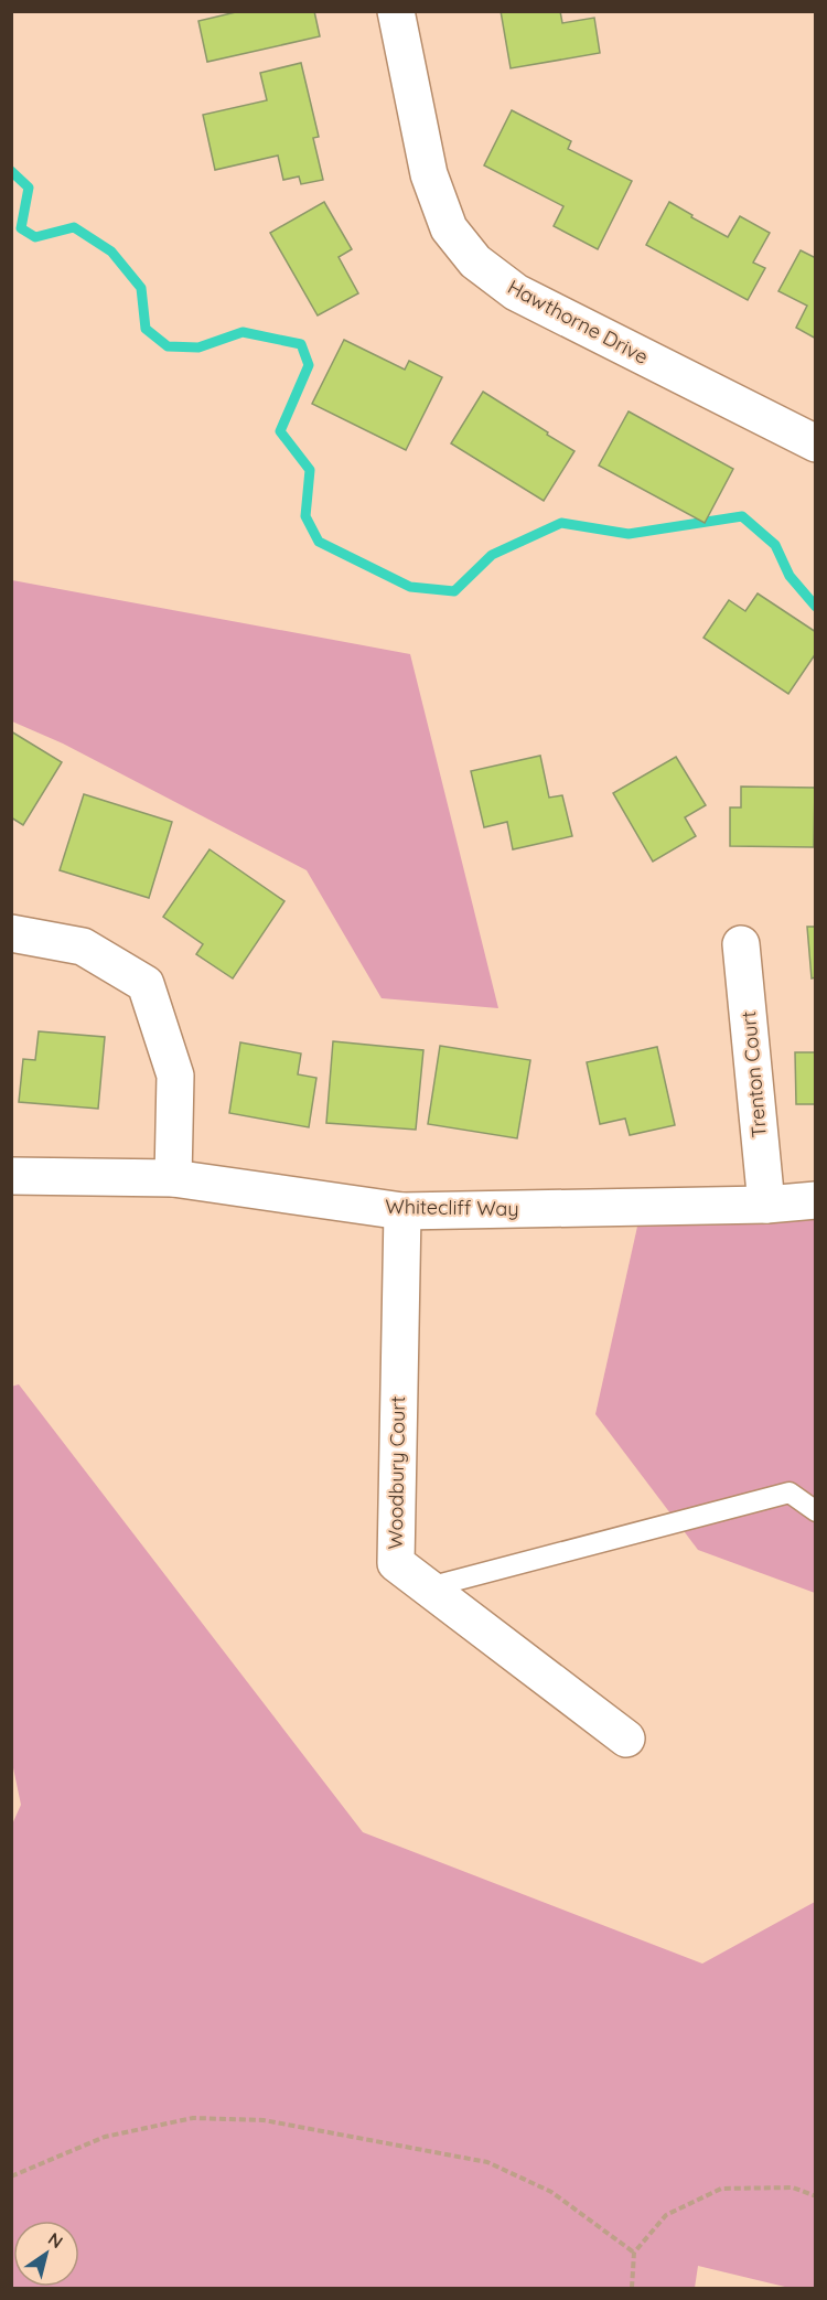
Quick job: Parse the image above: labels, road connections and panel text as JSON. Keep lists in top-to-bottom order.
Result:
{
  "streets": {
    "street": [
      "Hawthorne Drive",
      "Trenton Court",
      "Whitecliff Way",
      "Woodbury Court"
    ]
  },
  "crossings": [
    ["Trenton Court", "Whitecliff Way"],
    ["Whitecliff Way", "Woodbury Court"]
  ],
  "north": "top right"
}
